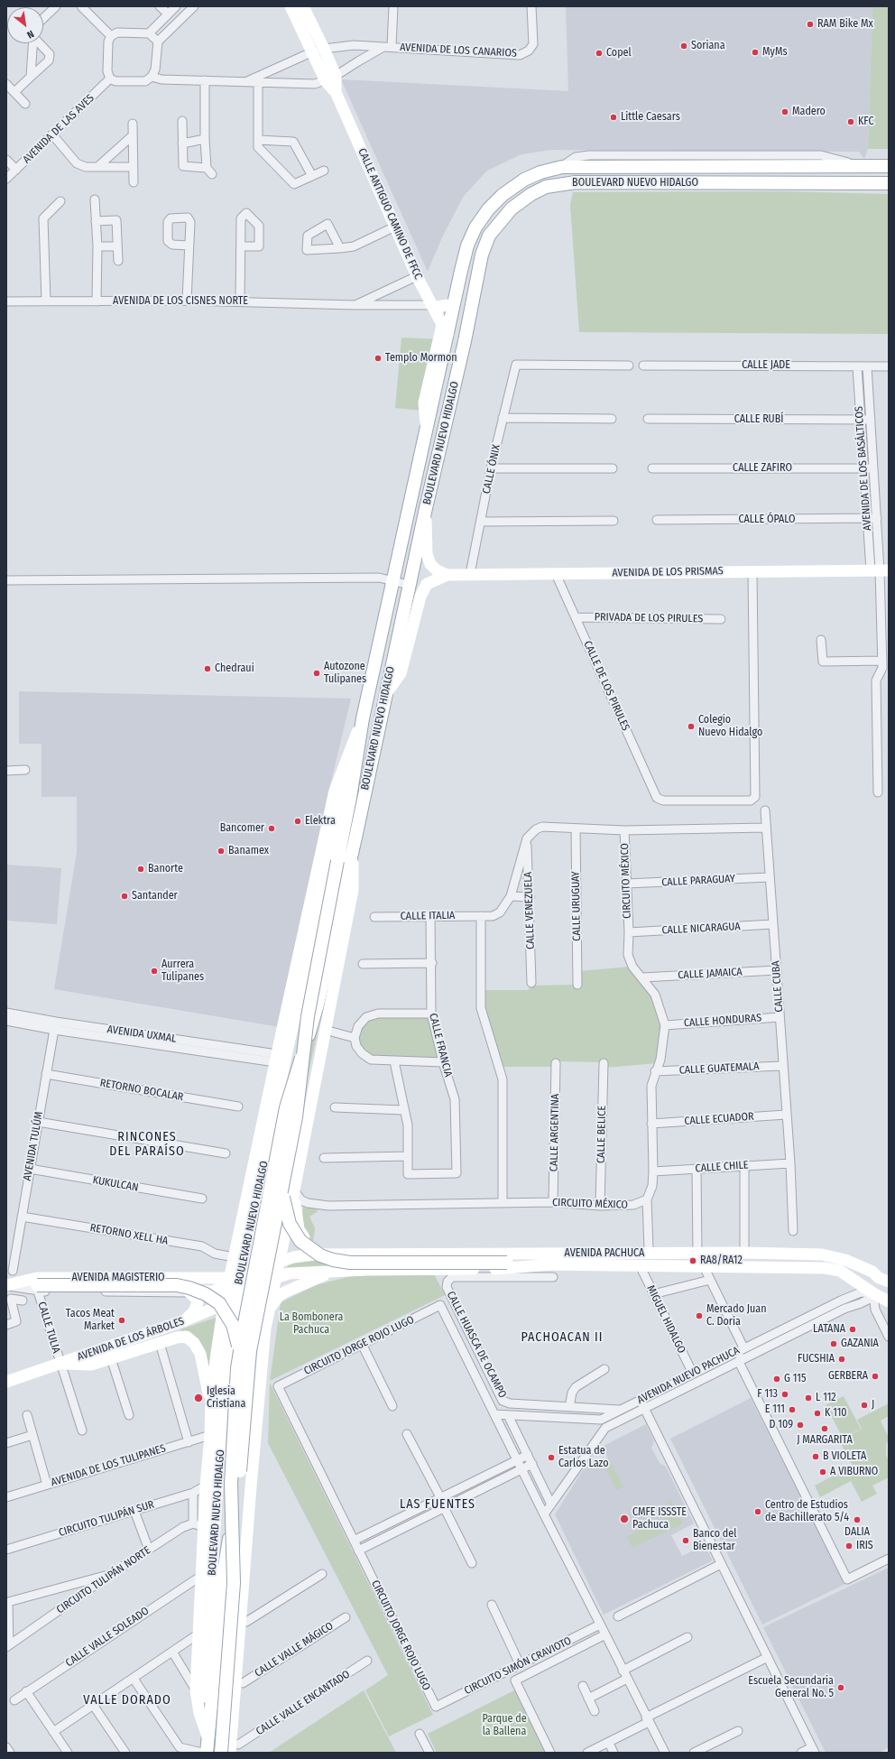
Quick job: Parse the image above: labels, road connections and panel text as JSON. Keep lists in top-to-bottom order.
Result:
{
  "streets": {
    "main road": [
      "BOULEVARD NUEVO HIDALGO",
      "CALLE ANTIGUO CAMINO DE FFCC",
      "AVENIDA DE LOS PRISMAS",
      "AVENIDA PACHUCA",
      "AVENIDA MAGISTERIO",
      "AVENIDA DE LOS ÁRBOLES"
    ],
    "street": [
      "AVENIDA DE LOS CANARIOS",
      "AVENIDA DE LAS AVES",
      "AVENIDA DE LOS CISNES NORTE",
      "CALLE JADE",
      "CALLE RUBÍ",
      "CALLE ZAFIRO",
      "AVENIDA DE LOS BASÁLTICOS",
      "CALLE ÓNIX",
      "CALLE ÓPALO",
      "PRIVADA DE LOS PIRULES",
      "CALLE DE LOS PIRULES",
      "CIRCUITO MÉXICO",
      "CALLE PARAGUAY",
      "CALLE URUGUAY",
      "CALLE VENEZUELA",
      "CALLE ITALIA",
      "CALLE NICARAGUA",
      "CALLE JAMAICA",
      "CALLE CUBA",
      "CALLE HONDURAS",
      "AVENIDA UXMAL",
      "CALLE FRANCIA",
      "CALLE GUATEMALA",
      "RETORNO BOCALAR",
      "CALLE ECUADOR",
      "CALLE ARGENTINA",
      "CALLE BELICE",
      "AVENIDA TULÚM",
      "CALLE CHILE",
      "KUKULCAN",
      "RETORNO XELL HA",
      "MIGUEL HIDALGO",
      "CALLE TULIA",
      "CALLE HUASCA DE OCAMPO",
      "CIRCUITO JORGE ROJO LUGO",
      "AVENIDA NUEVO PACHUCA",
      "AVENIDA DE LOS TULIPANES",
      "CIRCUITO TULIPÁN SUR",
      "CIRCUITO TULIPÁN NORTE",
      "CALLE VALLE SOLEADO",
      "CALLE VALLE MÁGICO",
      "CIRCUITO SIMÓN CRAVIOTO",
      "CALLE VALLE ENCANTADO"
    ]
  },
  "crossings": [
    ["AVENIDA DE LOS CANARIOS", "AVENIDA DE LAS AVES"],
    ["AVENIDA DE LOS CANARIOS", "CALLE ANTIGUO CAMINO DE FFCC"],
    ["BOULEVARD NUEVO HIDALGO", "CALLE ANTIGUO CAMINO DE FFCC"],
    ["BOULEVARD NUEVO HIDALGO", "AVENIDA DE LOS PRISMAS"],
    ["BOULEVARD NUEVO HIDALGO", "CIRCUITO MÉXICO"],
    ["BOULEVARD NUEVO HIDALGO", "AVENIDA PACHUCA"],
    ["BOULEVARD NUEVO HIDALGO", "AVENIDA MAGISTERIO"],
    ["BOULEVARD NUEVO HIDALGO", "AVENIDA DE LOS ÁRBOLES"],
    ["BOULEVARD NUEVO HIDALGO", "CIRCUITO TULIPÁN SUR"],
    ["BOULEVARD NUEVO HIDALGO", "CIRCUITO TULIPÁN NORTE"],
    ["BOULEVARD NUEVO HIDALGO", "CALLE VALLE MÁGICO"],
    ["BOULEVARD NUEVO HIDALGO", "CALLE VALLE ENCANTADO"],
    ["CALLE ANTIGUO CAMINO DE FFCC", "AVENIDA DE LOS CISNES NORTE"],
    ["CALLE JADE", "AVENIDA DE LOS BASÁLTICOS"],
    ["CALLE RUBÍ", "AVENIDA DE LOS BASÁLTICOS"],
    ["CALLE ZAFIRO", "AVENIDA DE LOS BASÁLTICOS"],
    ["AVENIDA DE LOS BASÁLTICOS", "CALLE ÓPALO"],
    ["AVENIDA DE LOS BASÁLTICOS", "AVENIDA DE LOS PRISMAS"],
    ["CALLE ÓNIX", "AVENIDA DE LOS PRISMAS"],
    ["AVENIDA DE LOS PRISMAS", "CALLE DE LOS PIRULES"],
    ["PRIVADA DE LOS PIRULES", "CALLE DE LOS PIRULES"],
    ["CIRCUITO MÉXICO", "CALLE PARAGUAY"],
    ["CIRCUITO MÉXICO", "CALLE URUGUAY"],
    ["CIRCUITO MÉXICO", "CALLE VENEZUELA"],
    ["CIRCUITO MÉXICO", "CALLE NICARAGUA"],
    ["CIRCUITO MÉXICO", "CALLE JAMAICA"],
    ["CIRCUITO MÉXICO", "CALLE HONDURAS"],
    ["CIRCUITO MÉXICO", "CALLE GUATEMALA"],
    ["CIRCUITO MÉXICO", "CALLE ECUADOR"],
    ["CIRCUITO MÉXICO", "CALLE ARGENTINA"],
    ["CIRCUITO MÉXICO", "CALLE BELICE"],
    ["CIRCUITO MÉXICO", "CALLE CHILE"],
    ["CALLE PARAGUAY", "CALLE CUBA"],
    ["CALLE ITALIA", "CALLE FRANCIA"],
    ["CALLE NICARAGUA", "CALLE CUBA"],
    ["CALLE JAMAICA", "CALLE CUBA"],
    ["CALLE CUBA", "CALLE HONDURAS"],
    ["CALLE CUBA", "CALLE GUATEMALA"],
    ["CALLE CUBA", "CALLE ECUADOR"],
    ["CALLE CUBA", "CALLE CHILE"],
    ["AVENIDA UXMAL", "AVENIDA TULÚM"],
    ["RETORNO BOCALAR", "AVENIDA TULÚM"],
    ["AVENIDA TULÚM", "KUKULCAN"],
    ["AVENIDA TULÚM", "RETORNO XELL HA"],
    ["AVENIDA PACHUCA", "MIGUEL HIDALGO"],
    ["AVENIDA PACHUCA", "AVENIDA NUEVO PACHUCA"],
    ["AVENIDA MAGISTERIO", "CALLE TULIA"],
    ["MIGUEL HIDALGO", "AVENIDA NUEVO PACHUCA"],
    ["CALLE TULIA", "AVENIDA DE LOS ÁRBOLES"],
    ["CALLE HUASCA DE OCAMPO", "AVENIDA NUEVO PACHUCA"],
    ["CIRCUITO JORGE ROJO LUGO", "AVENIDA NUEVO PACHUCA"],
    ["CIRCUITO JORGE ROJO LUGO", "CIRCUITO SIMÓN CRAVIOTO"]
  ],
  "districts": [
    "RINCONES DEL PARAÍSO",
    "PACHOACAN II",
    "LAS FUENTES",
    "VALLE DORADO"
  ],
  "parks": ["La Bombonera Pachuca", "Parque de la Ballena"],
  "places": [
    "RAM Bike Mx",
    "Soriana",
    "MyMs",
    "Copel",
    "Madero",
    "Little Caesars",
    "KFC",
    "Templo Mormon",
    "Chedraui",
    "Autozone Tulipanes",
    "Colegio Nuevo Hidalgo",
    "Elektra",
    "Bancomer",
    "Banamex",
    "Banorte",
    "Santander",
    "Aurrera Tulipanes",
    "RA8/RA12",
    "Mercado Juan C. Doria",
    "Tacos Meat Market",
    "LATANA",
    "GAZANIA",
    "FUCSHIA",
    "GERBERA",
    "G 115",
    "F 113",
    "Iglesia Cristiana",
    "L 112",
    "J",
    "E 111",
    "K 110",
    "D 109",
    "J MARGARITA",
    "B VIOLETA",
    "Estatua de Carlos Lazo",
    "A VIBURNO",
    "Centro de Estudios de Bachillerato 5/4",
    "CMFE ISSSTE Pachuca",
    "DALIA",
    "Banco del Bienestar",
    "IRIS",
    "Escuela Secundaria General No. 5"
  ],
  "north": "bottom right"
}
